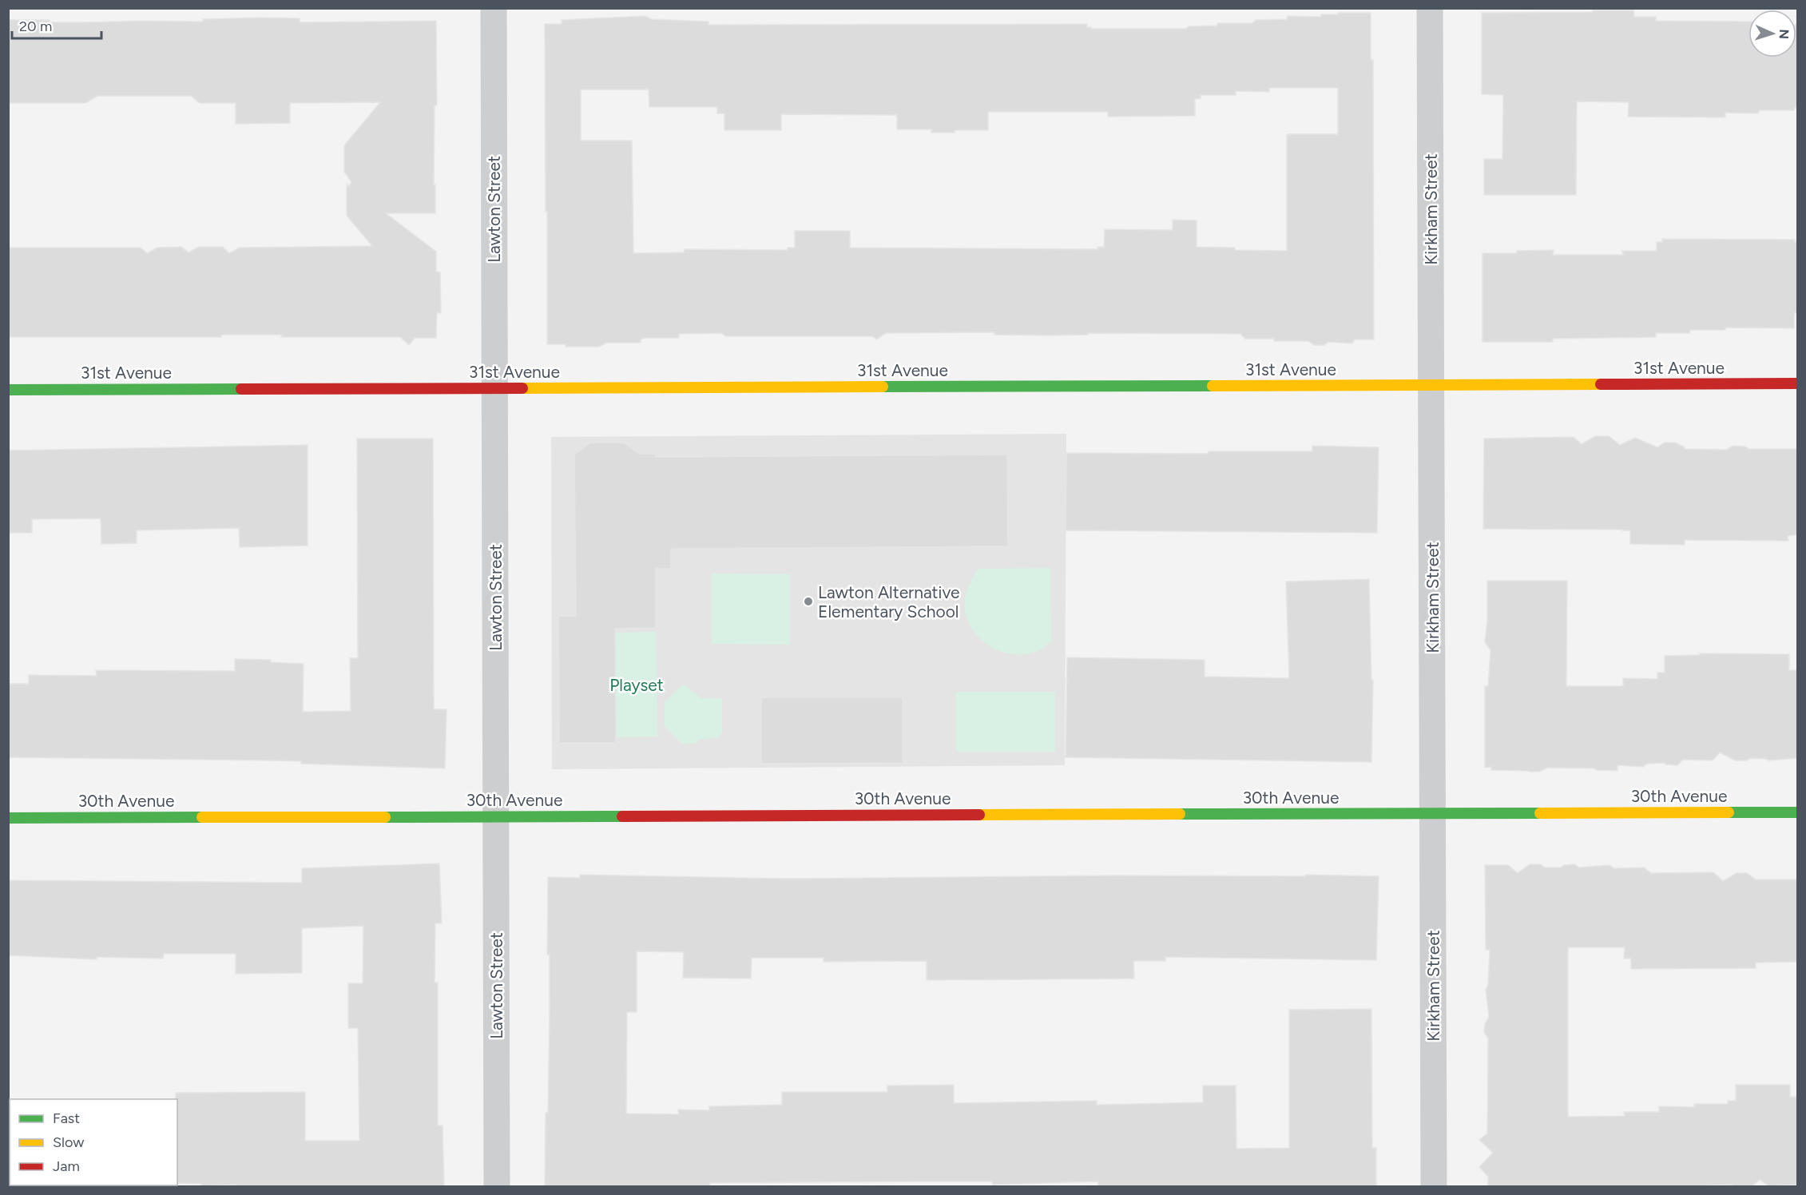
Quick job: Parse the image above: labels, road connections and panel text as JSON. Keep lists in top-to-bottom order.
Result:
{
  "streets": {
    "street": [
      "Lawton Street",
      "Kirkham Street",
      "31st Avenue",
      "30th Avenue"
    ]
  },
  "crossings": [
    ["Lawton Street", "31st Avenue"],
    ["Lawton Street", "30th Avenue"],
    ["Kirkham Street", "31st Avenue"],
    ["Kirkham Street", "30th Avenue"]
  ],
  "parks": ["Playset"],
  "places": ["Lawton Alternative Elementary School"],
  "legend": ["Fast", "Slow", "Jam"],
  "scale_bar": "20 m",
  "north": "right"
}
